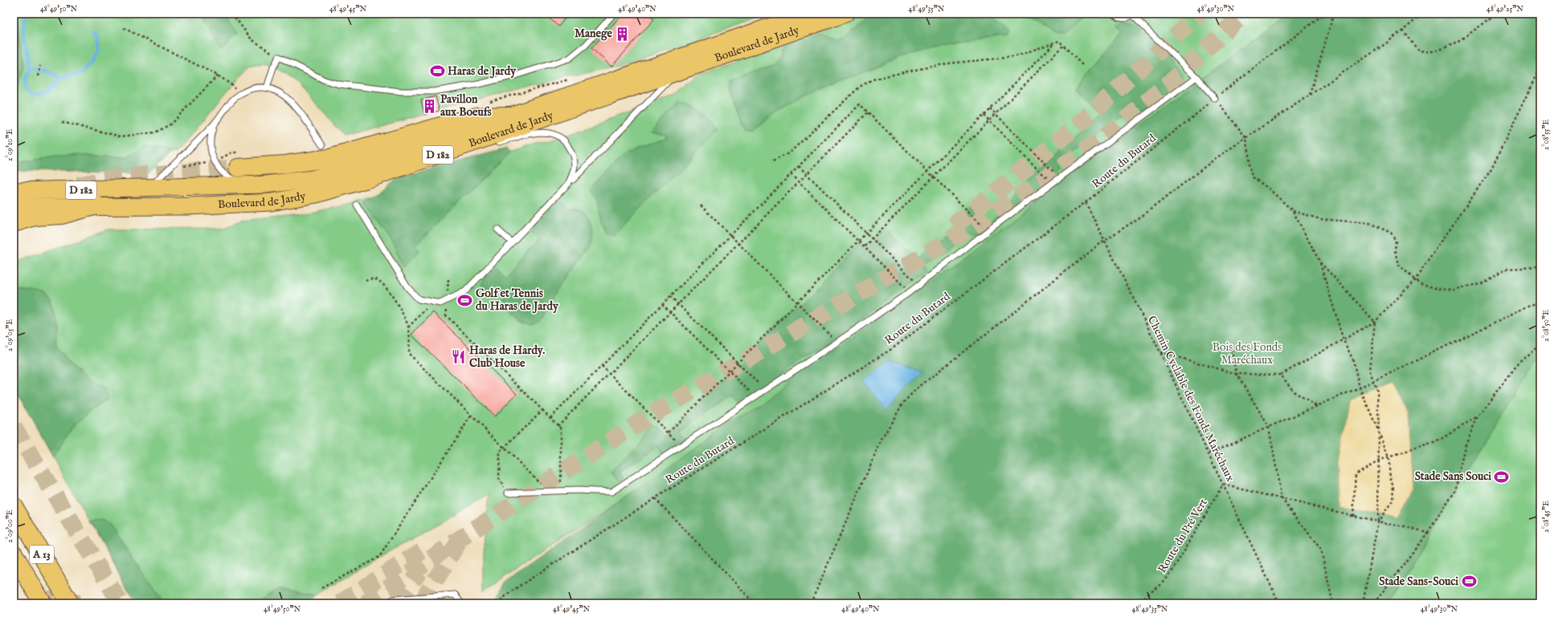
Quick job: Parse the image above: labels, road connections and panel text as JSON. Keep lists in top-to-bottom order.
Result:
{
  "streets": {
    "highway": ["A 13"],
    "main road": ["Boulevard de Jardy", "D 182"],
    "path": ["Route du Butard", "Chemin Cyclable des Fonds Maréchaux", "Route du Pré Vert"]
  },
  "crossings": [
    ["Route du Butard", "Chemin Cyclable des Fonds Maréchaux"],
    ["Chemin Cyclable des Fonds Maréchaux", "Route du Pré Vert"]
  ],
  "parks": ["Bois des Fonds Maréchaux"],
  "places": {
    "building": ["Manege", "Pavillon aux Boeufs"],
    "sports": [
      "Haras de Jardy",
      "Golf et Tennis du Haras de Jardy",
      "Stade Sans Souci",
      "Stade Sans-Souci"
    ],
    "restaurant": ["Haras de Hardy. Club House"]
  },
  "coordinates": [
    "48°49'50\"N",
    "48°49'45\"N",
    "48°49'40\"N",
    "48°49'35\"N",
    "48°49'30\"N",
    "48°49'25\"N",
    "2°08'55\"E",
    "2°09'10\"E",
    "2°08'50\"E",
    "2°09'05\"E",
    "2°08'45\"E",
    "2°09'00\"E"
  ]
}
